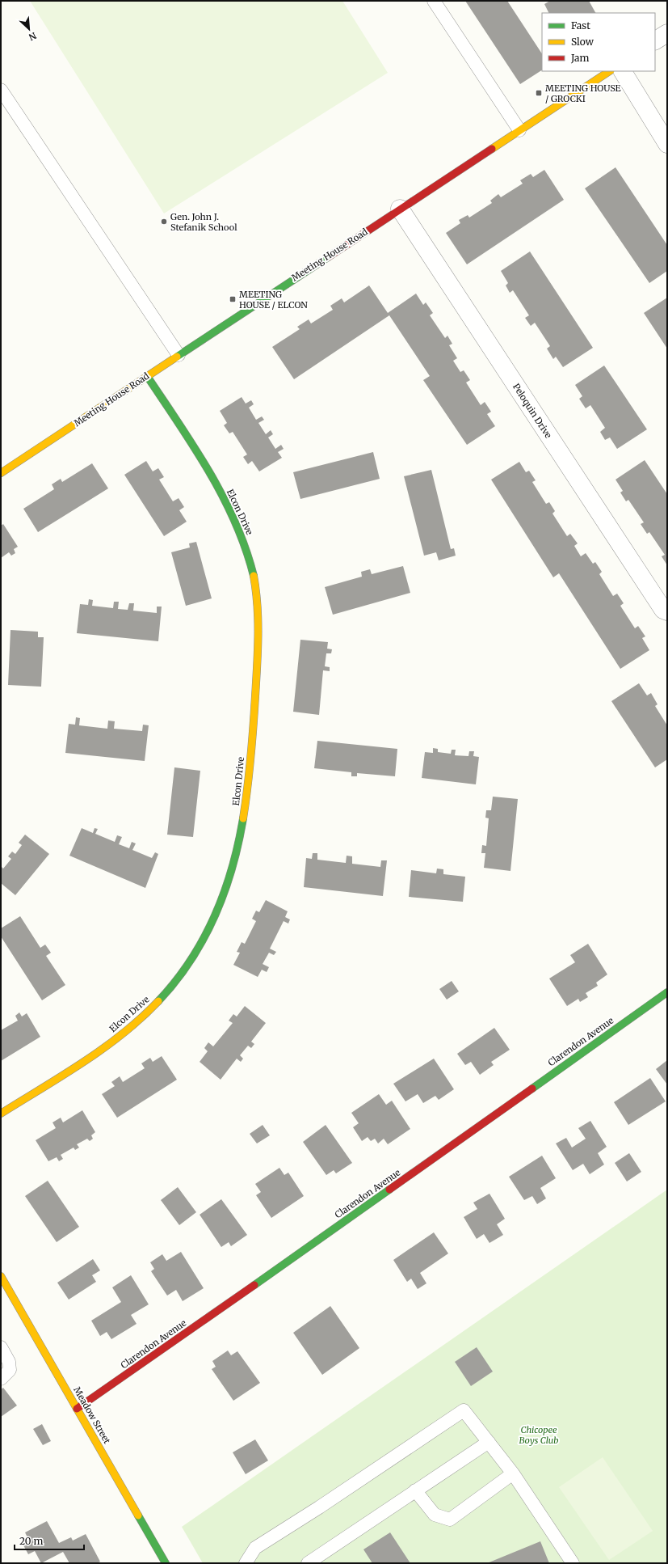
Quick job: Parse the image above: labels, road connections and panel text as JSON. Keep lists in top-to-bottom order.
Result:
{
  "streets": {
    "street": [
      "Meeting House Road",
      "Peloquin Drive",
      "Elcon Drive",
      "Clarendon Avenue",
      "Meadow Street"
    ]
  },
  "crossings": [
    ["Meeting House Road", "Peloquin Drive"],
    ["Meeting House Road", "Elcon Drive"],
    ["Clarendon Avenue", "Meadow Street"]
  ],
  "parks": ["Chicopee Boys Club"],
  "places": {
    "transit": ["MEETING HOUSE / GROCKI", "MEETING HOUSE / ELCON"],
    "other": ["Gen. John J. Stefanik School"]
  },
  "legend": ["Fast", "Slow", "Jam"],
  "scale_bar": "20 m",
  "north": "bottom right"
}
